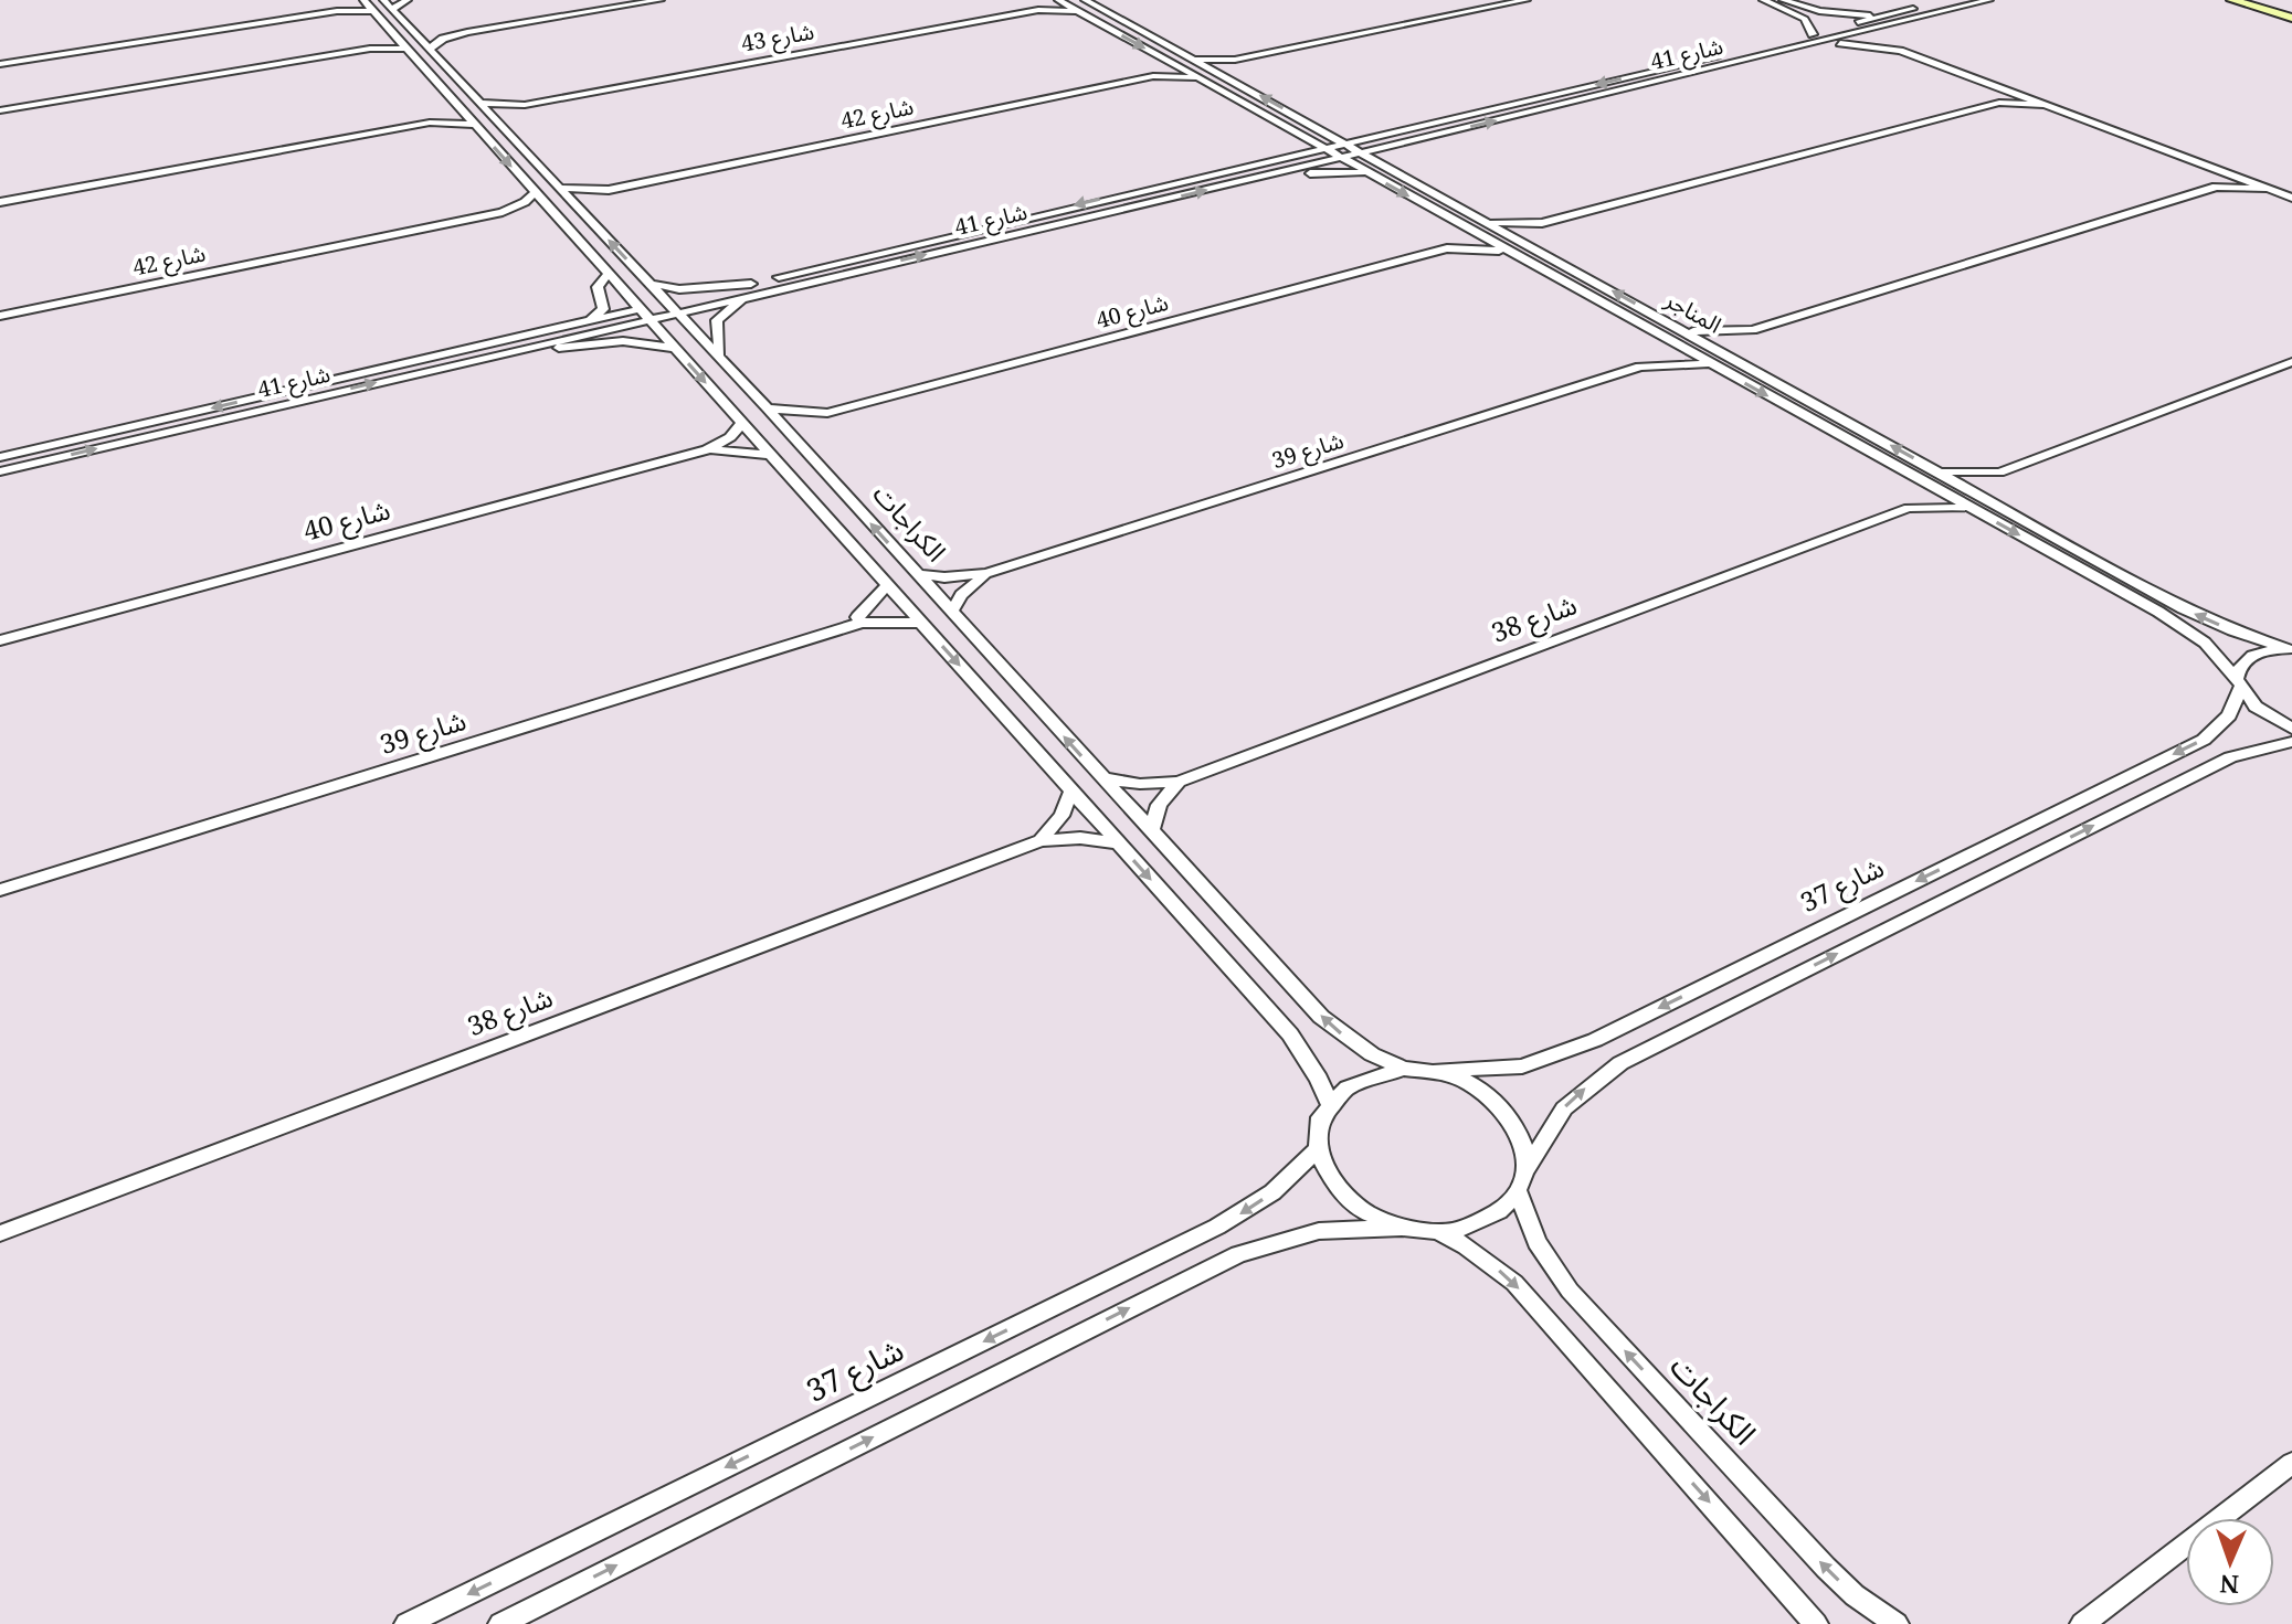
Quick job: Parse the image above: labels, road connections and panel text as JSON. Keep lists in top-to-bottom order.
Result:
{
  "streets": {
    "street": [
      "شارع 43",
      "شارع 41",
      "شارع 42",
      "شارع 40",
      "المناجر",
      "شارع 39",
      "الكراجات",
      "شارع 38",
      "شارع 37"
    ]
  },
  "crossings": [
    ["شارع 43", "المناجر"],
    ["شارع 43", "الكراجات"],
    ["شارع 41", "المناجر"],
    ["شارع 41", "الكراجات"],
    ["شارع 42", "المناجر"],
    ["شارع 42", "الكراجات"],
    ["شارع 40", "المناجر"],
    ["شارع 40", "الكراجات"],
    ["المناجر", "شارع 39"],
    ["المناجر", "شارع 38"],
    ["المناجر", "شارع 37"],
    ["شارع 39", "الكراجات"],
    ["الكراجات", "شارع 38"],
    ["الكراجات", "شارع 37"]
  ],
  "north": "bottom"
}
